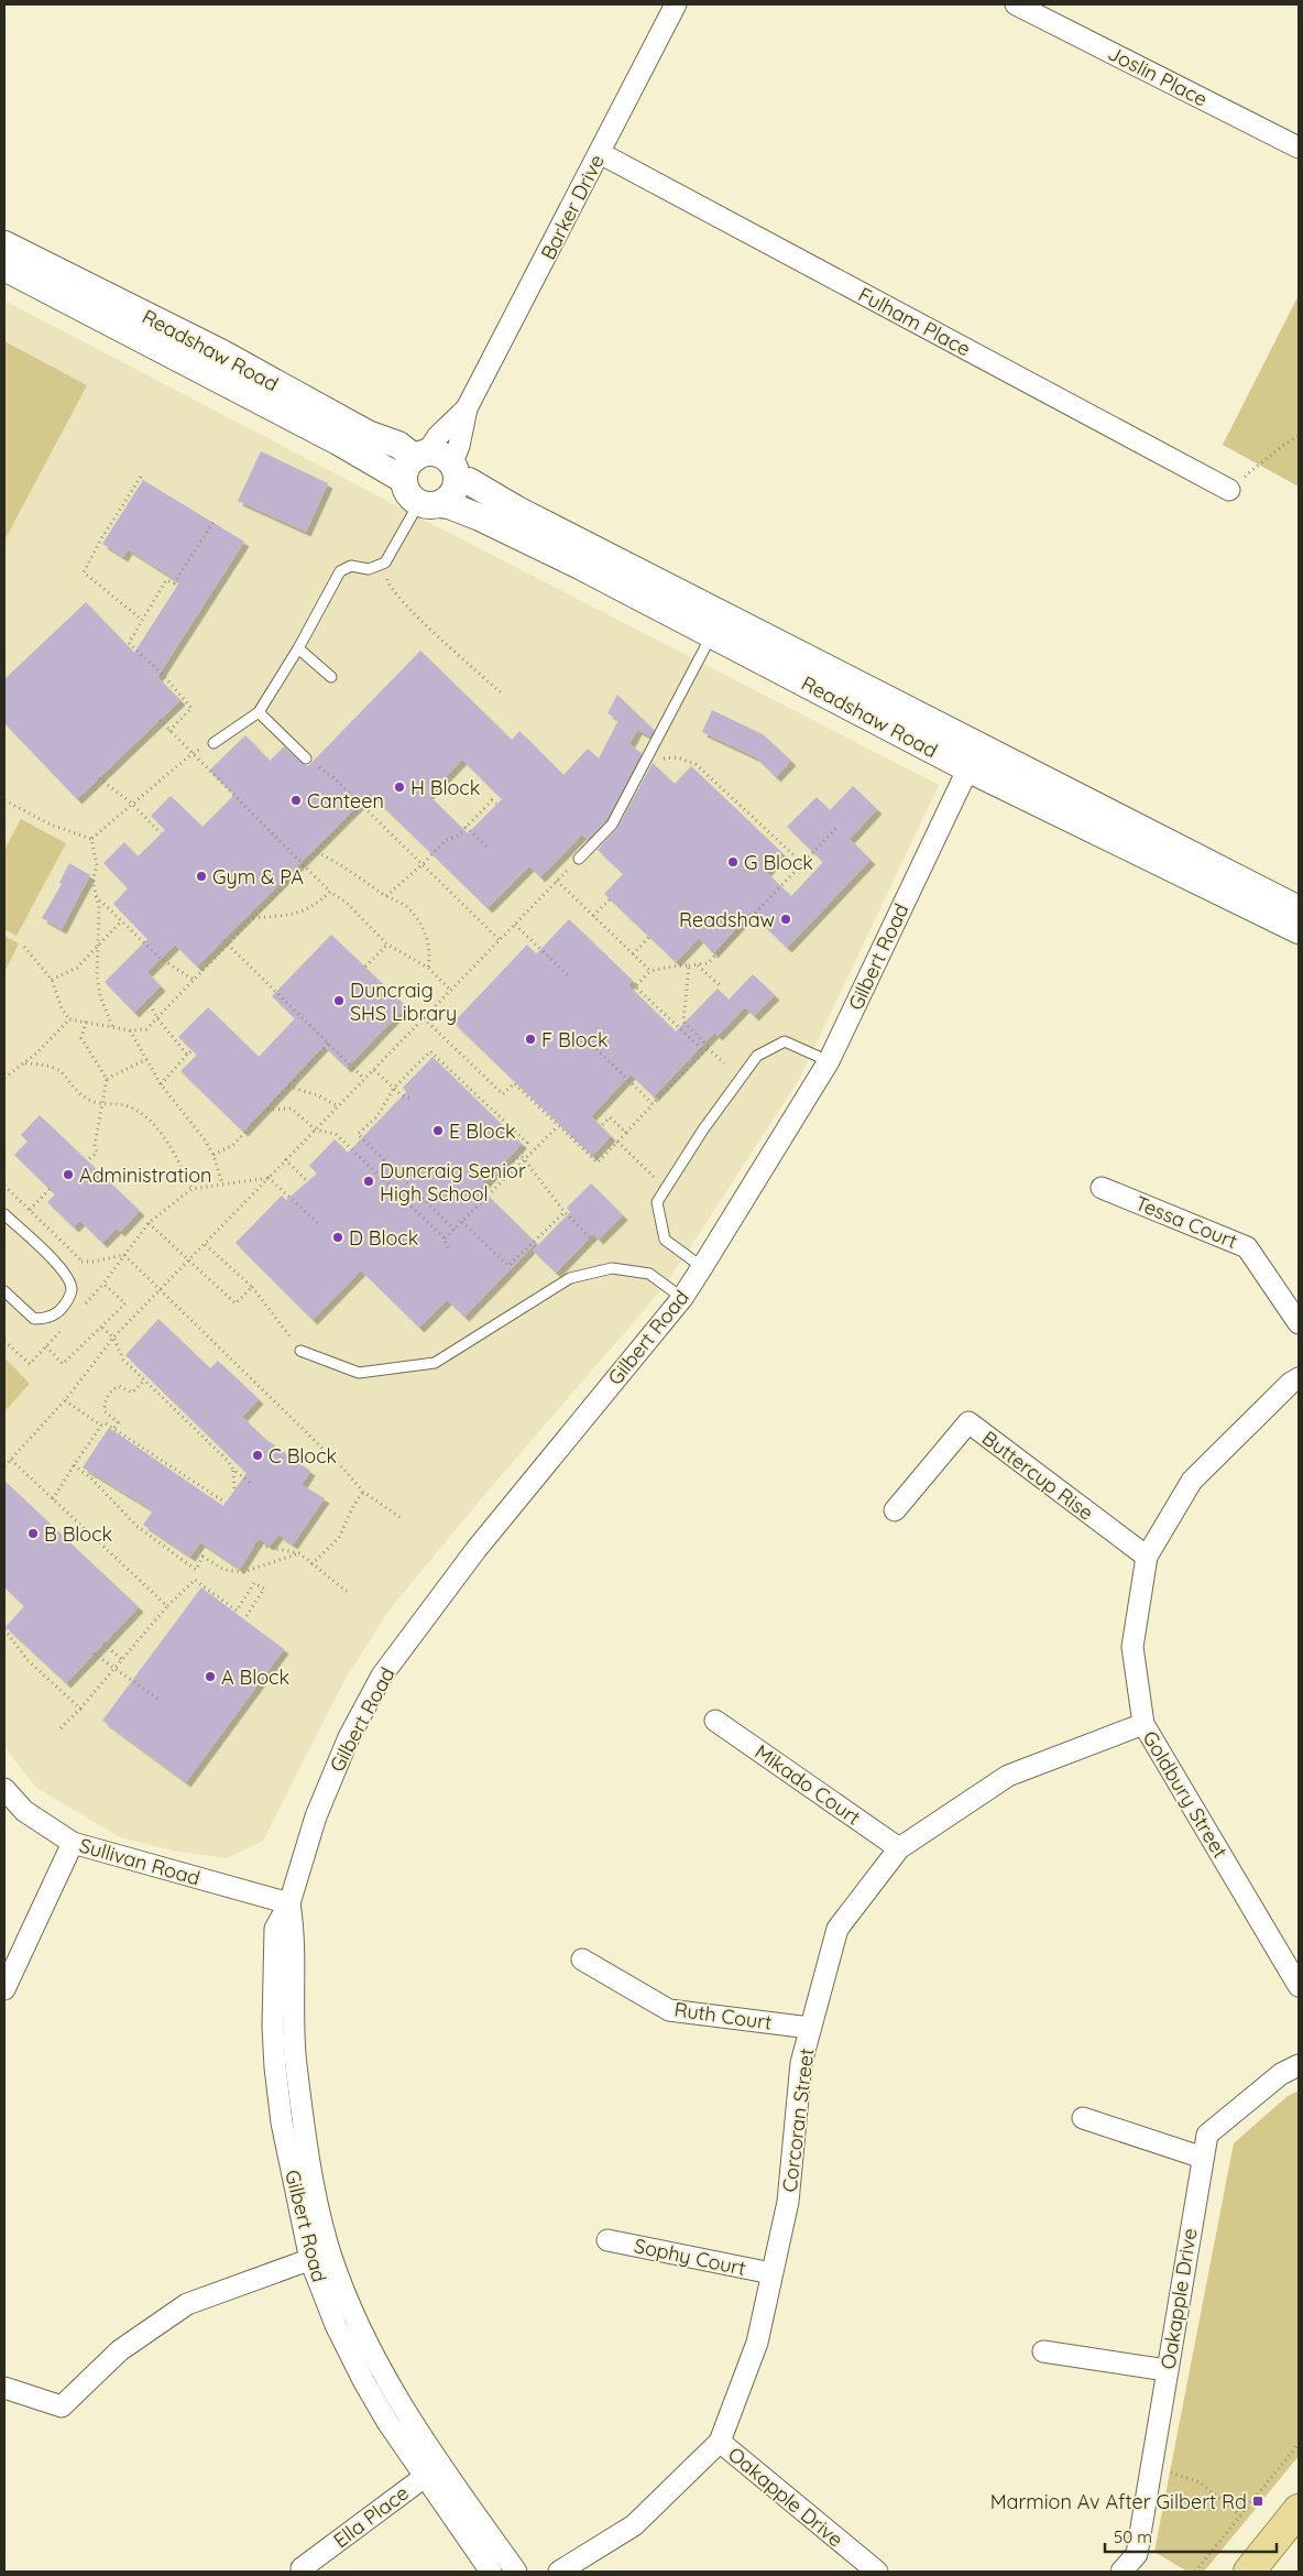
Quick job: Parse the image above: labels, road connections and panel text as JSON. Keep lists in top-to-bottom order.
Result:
{
  "streets": {
    "street": [
      "Joslin Place",
      "Barker Drive",
      "Fulham Place",
      "Readshaw Road",
      "Gilbert Road",
      "Tessa Court",
      "Buttercup Rise",
      "Mikado Court",
      "Goldbury Street",
      "Sullivan Road",
      "Ruth Court",
      "Corcoran Street",
      "Sophy Court",
      "Oakapple Drive",
      "Ella Place"
    ]
  },
  "crossings": [
    ["Barker Drive", "Fulham Place"],
    ["Barker Drive", "Readshaw Road"],
    ["Readshaw Road", "Gilbert Road"],
    ["Gilbert Road", "Sullivan Road"],
    ["Gilbert Road", "Ella Place"],
    ["Buttercup Rise", "Goldbury Street"],
    ["Mikado Court", "Corcoran Street"],
    ["Goldbury Street", "Corcoran Street"],
    ["Ruth Court", "Corcoran Street"],
    ["Corcoran Street", "Sophy Court"],
    ["Corcoran Street", "Oakapple Drive"]
  ],
  "places": {
    "other": [
      "H Block",
      "Canteen",
      "G Block",
      "Gym & PA",
      "Readshaw",
      "Duncraig SHS Library",
      "F Block",
      "E Block",
      "Administration",
      "Duncraig Senior High School",
      "D Block",
      "C Block",
      "B Block",
      "A Block"
    ],
    "transit": ["Marmion Av After Gilbert Rd"]
  },
  "scale_bar": "50 m"
}
